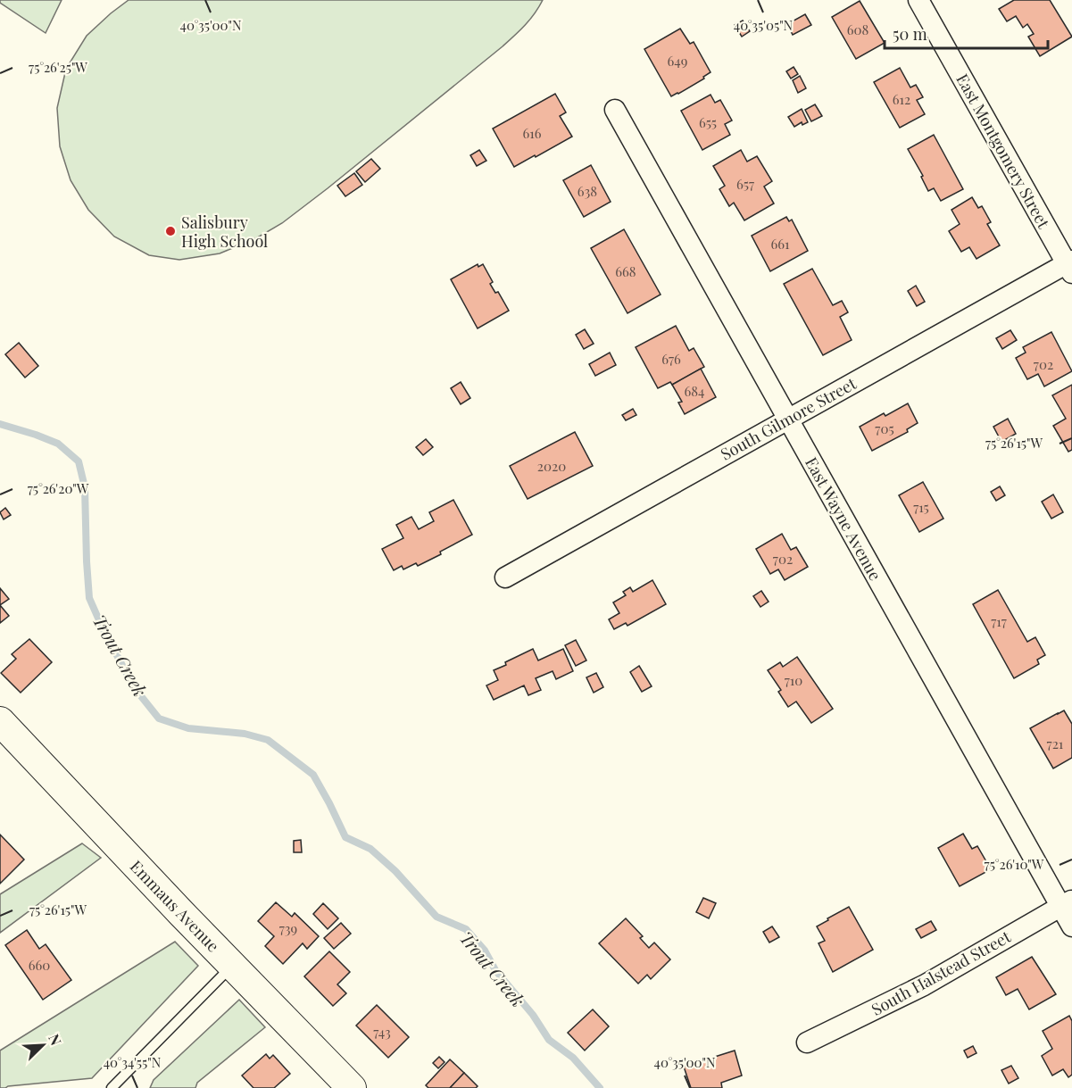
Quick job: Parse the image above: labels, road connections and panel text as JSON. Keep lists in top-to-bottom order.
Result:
{
  "streets": {
    "main road": ["Emmaus Avenue"],
    "street": [
      "East Montgomery Street",
      "South Gilmore Street",
      "East Wayne Avenue",
      "South Halstead Street"
    ]
  },
  "crossings": [
    ["East Montgomery Street", "South Gilmore Street"],
    ["South Gilmore Street", "East Wayne Avenue"],
    ["East Wayne Avenue", "South Halstead Street"]
  ],
  "water": ["Trout Creek"],
  "places": ["Salisbury High School"],
  "house_numbers": [
    "608",
    "649",
    "612",
    "655",
    "616",
    "657",
    "638",
    "661",
    "668",
    "676",
    "702",
    "684",
    "705",
    "2020",
    "715",
    "702",
    "717",
    "710",
    "721",
    "739",
    "660",
    "743"
  ],
  "scale_bar": "50 m",
  "north": "top right",
  "coordinates": [
    "40°35'05\"N",
    "40°35'00\"N",
    "75°26'25\"W",
    "75°26'15\"W",
    "75°26'20\"W",
    "75°26'10\"W",
    "40°34'55\"N"
  ]
}
